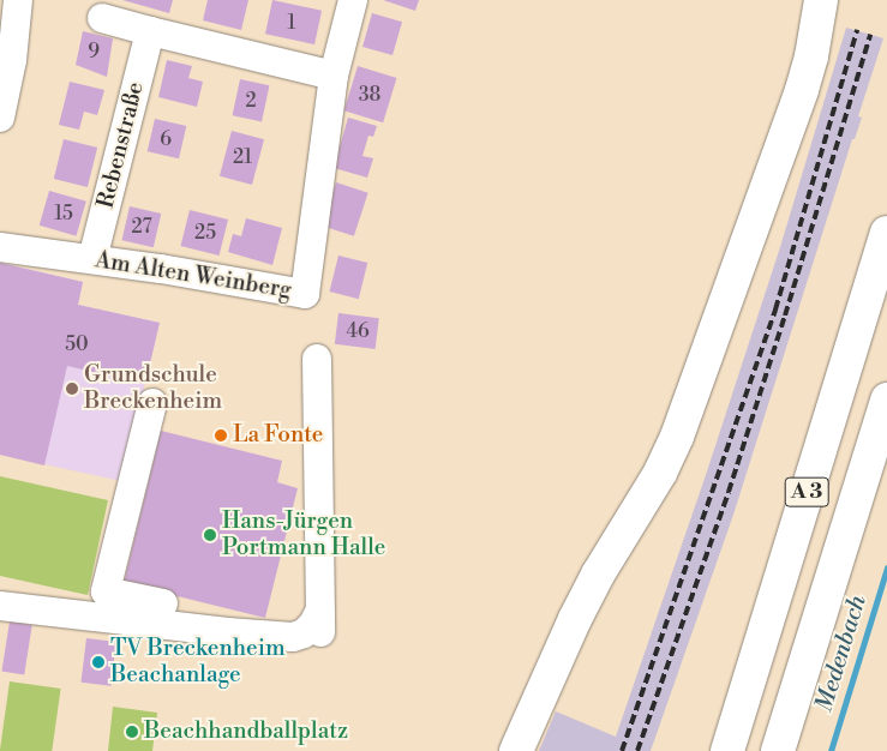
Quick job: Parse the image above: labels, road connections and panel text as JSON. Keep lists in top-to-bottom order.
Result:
{
  "streets": {
    "main road": ["A 3"],
    "street": ["Rebenstraße", "Am Alten Weinberg"]
  },
  "crossings": [
    ["Rebenstraße", "Am Alten Weinberg"]
  ],
  "water": ["Medenbach"],
  "places": [
    "Grundschule Breckenheim",
    "La Fonte",
    "Hans-Jürgen Portmann Halle",
    "TV Breckenheim Beachanlage",
    "Beachhandballplatz"
  ],
  "house_numbers": [
    "1",
    "9",
    "38",
    "2",
    "6",
    "21",
    "15",
    "27",
    "25",
    "46",
    "50"
  ]
}
